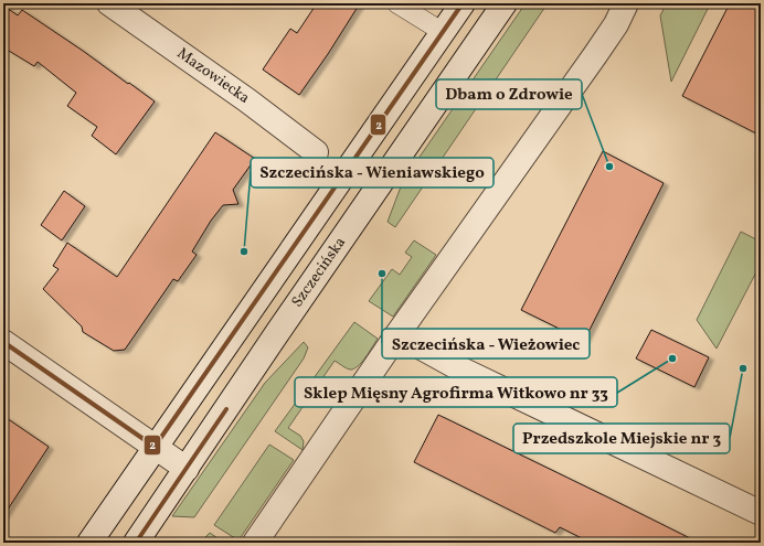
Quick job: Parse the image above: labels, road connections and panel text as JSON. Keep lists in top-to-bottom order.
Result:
{
  "streets": {
    "street": ["Mazowiecka", "Szczecińska"]
  },
  "places": [
    "Dbam o Zdrowie",
    "Szczecińska - Wieniawskiego",
    "Szczecińska - Wieżowiec",
    "Sklep Mięsny Agrofirma Witkowo nr 33",
    "Przedszkole Miejskie nr 3"
  ],
  "lines": ["transit line 2"]
}
